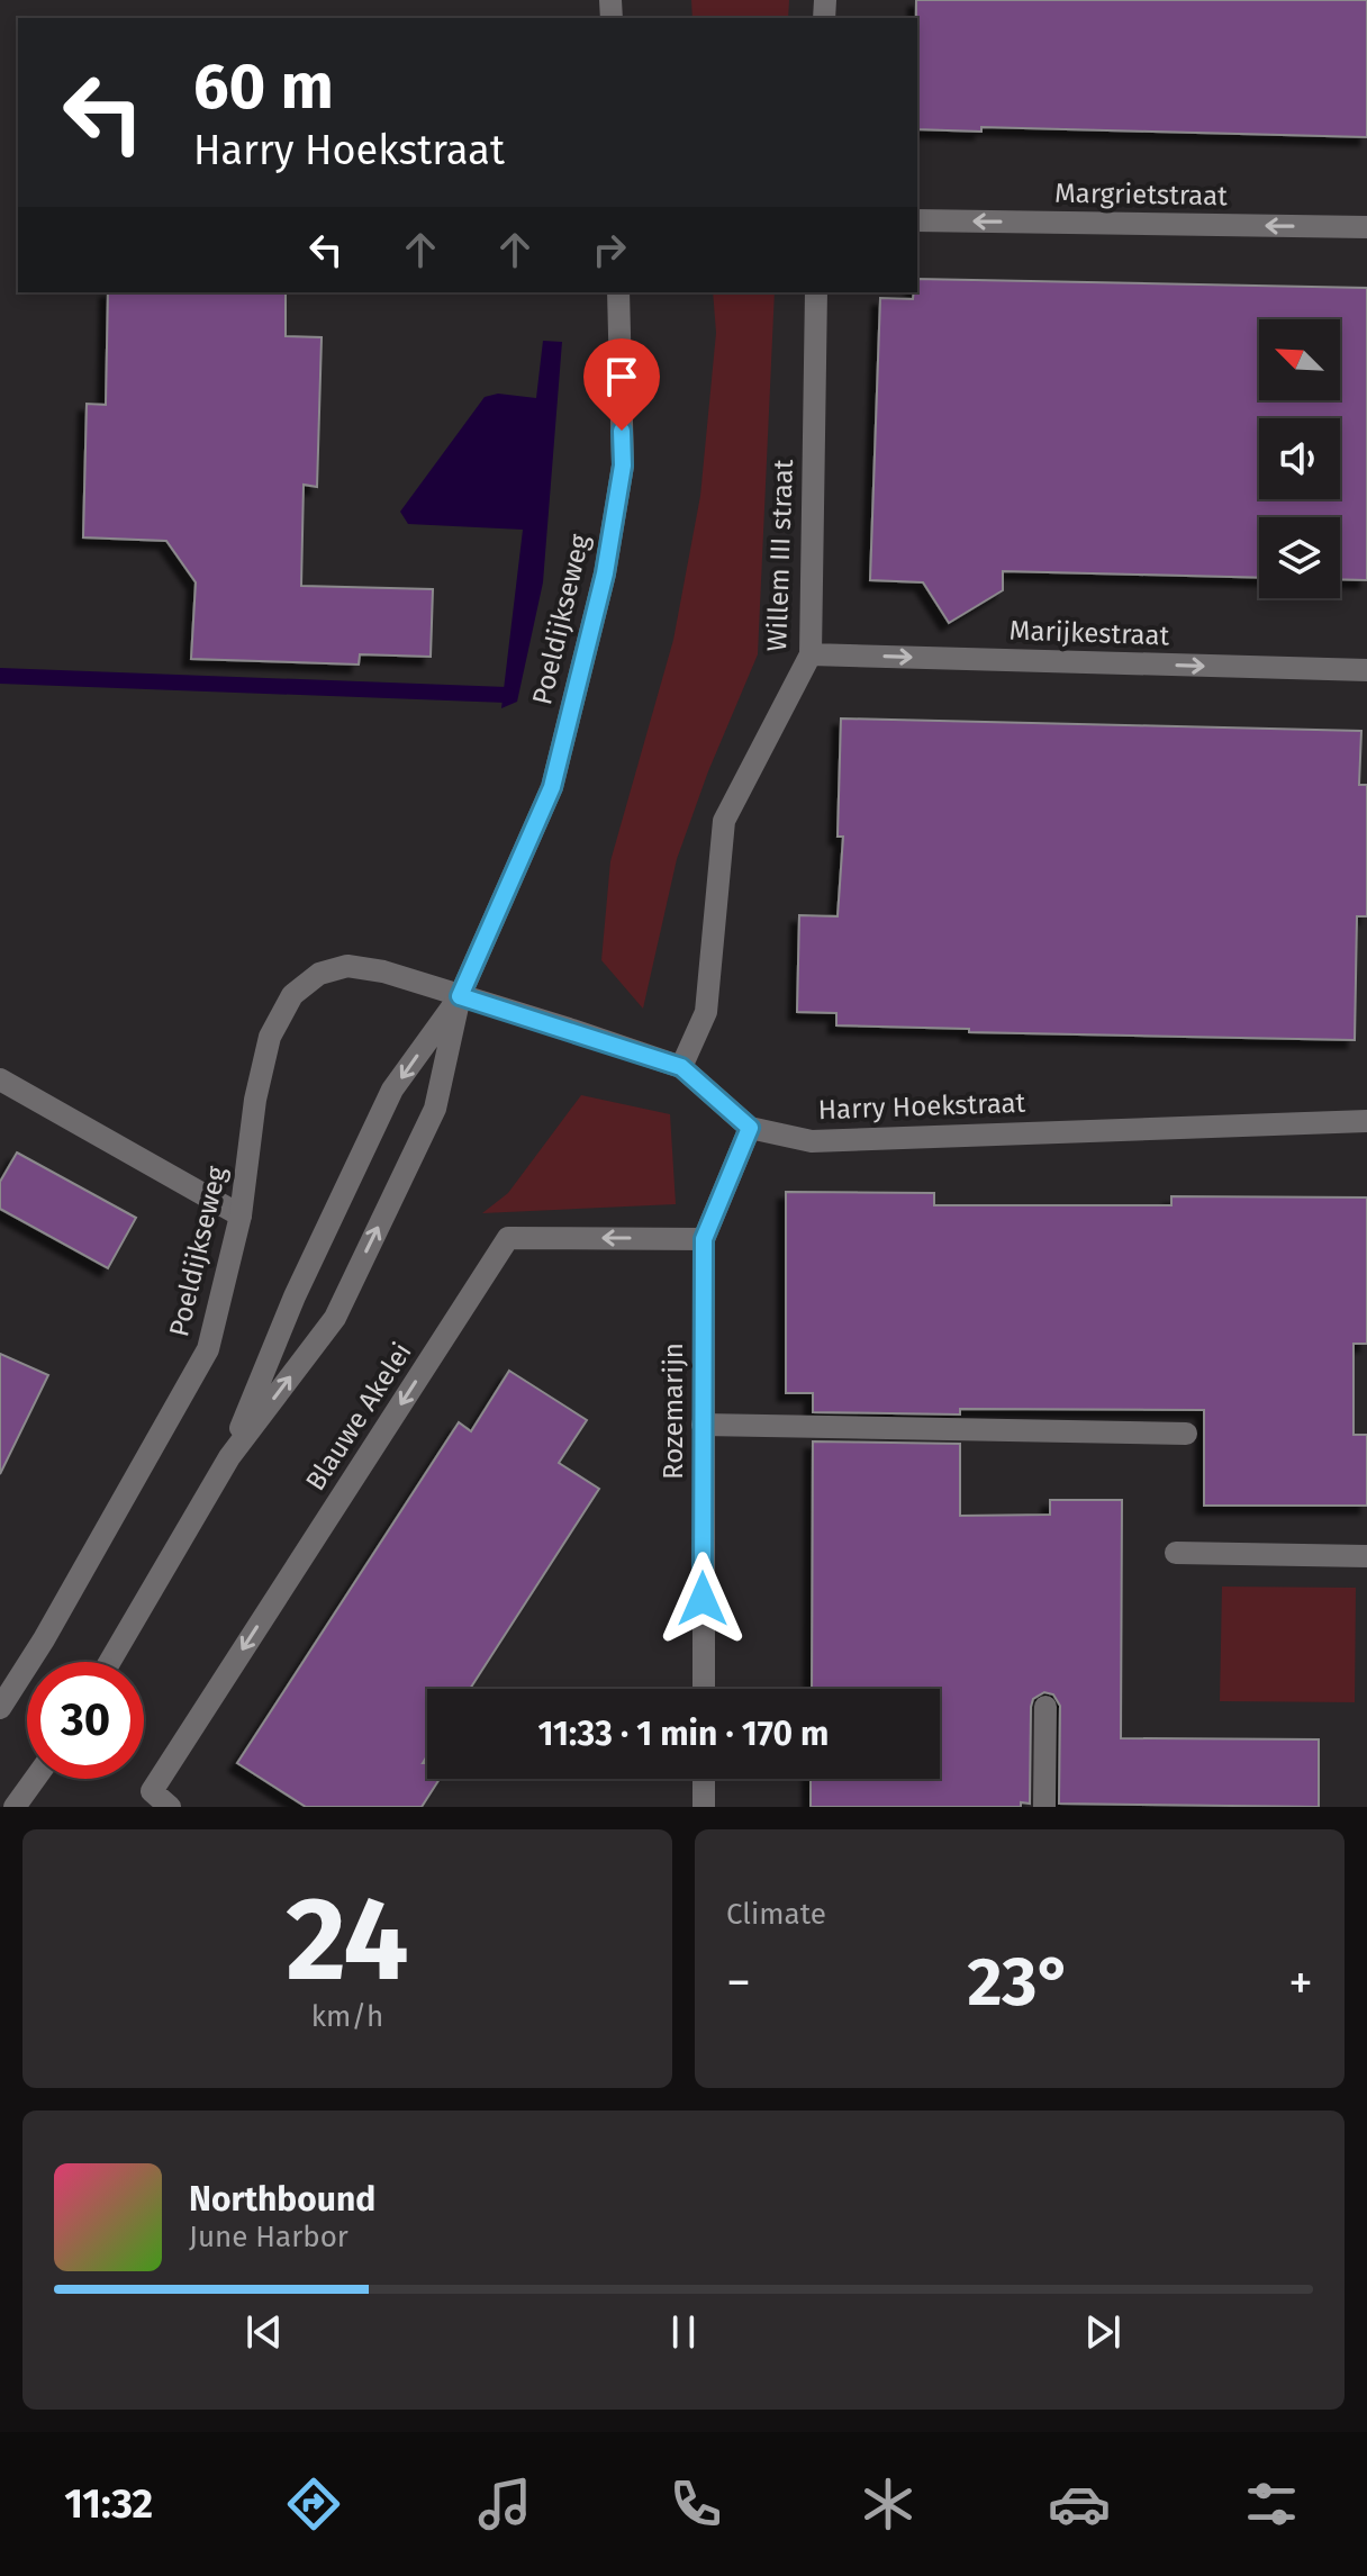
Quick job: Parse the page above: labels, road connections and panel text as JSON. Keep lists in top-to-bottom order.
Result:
{
  "streets": {
    "street": [
      "Margrietstraat",
      "Willem III straat",
      "Poeldijkseweg",
      "Marijkestraat",
      "Harry Hoekstraat",
      "Rozemarijn",
      "Blauwe Akelei"
    ]
  },
  "crossings": [
    ["Willem III straat", "Marijkestraat"],
    ["Willem III straat", "Harry Hoekstraat"],
    ["Poeldijkseweg", "Harry Hoekstraat"],
    ["Harry Hoekstraat", "Rozemarijn"],
    ["Rozemarijn", "Blauwe Akelei"]
  ],
  "one_way": ["Margrietstraat", "Marijkestraat", "Blauwe Akelei"],
  "north": "top left",
  "page": {
    "turn": ["60 m", "Harry Hoekstraat"],
    "limit": "30",
    "trip": "11:33 · 1 min · 170 m",
    "tile": [
      ["24", "km/h"],
      "Climate"
    ],
    "heat": ["−", "23°", "+"],
    "song": ["Northbound", "June Harbor"],
    "tabs": "11:32"
  }
}
